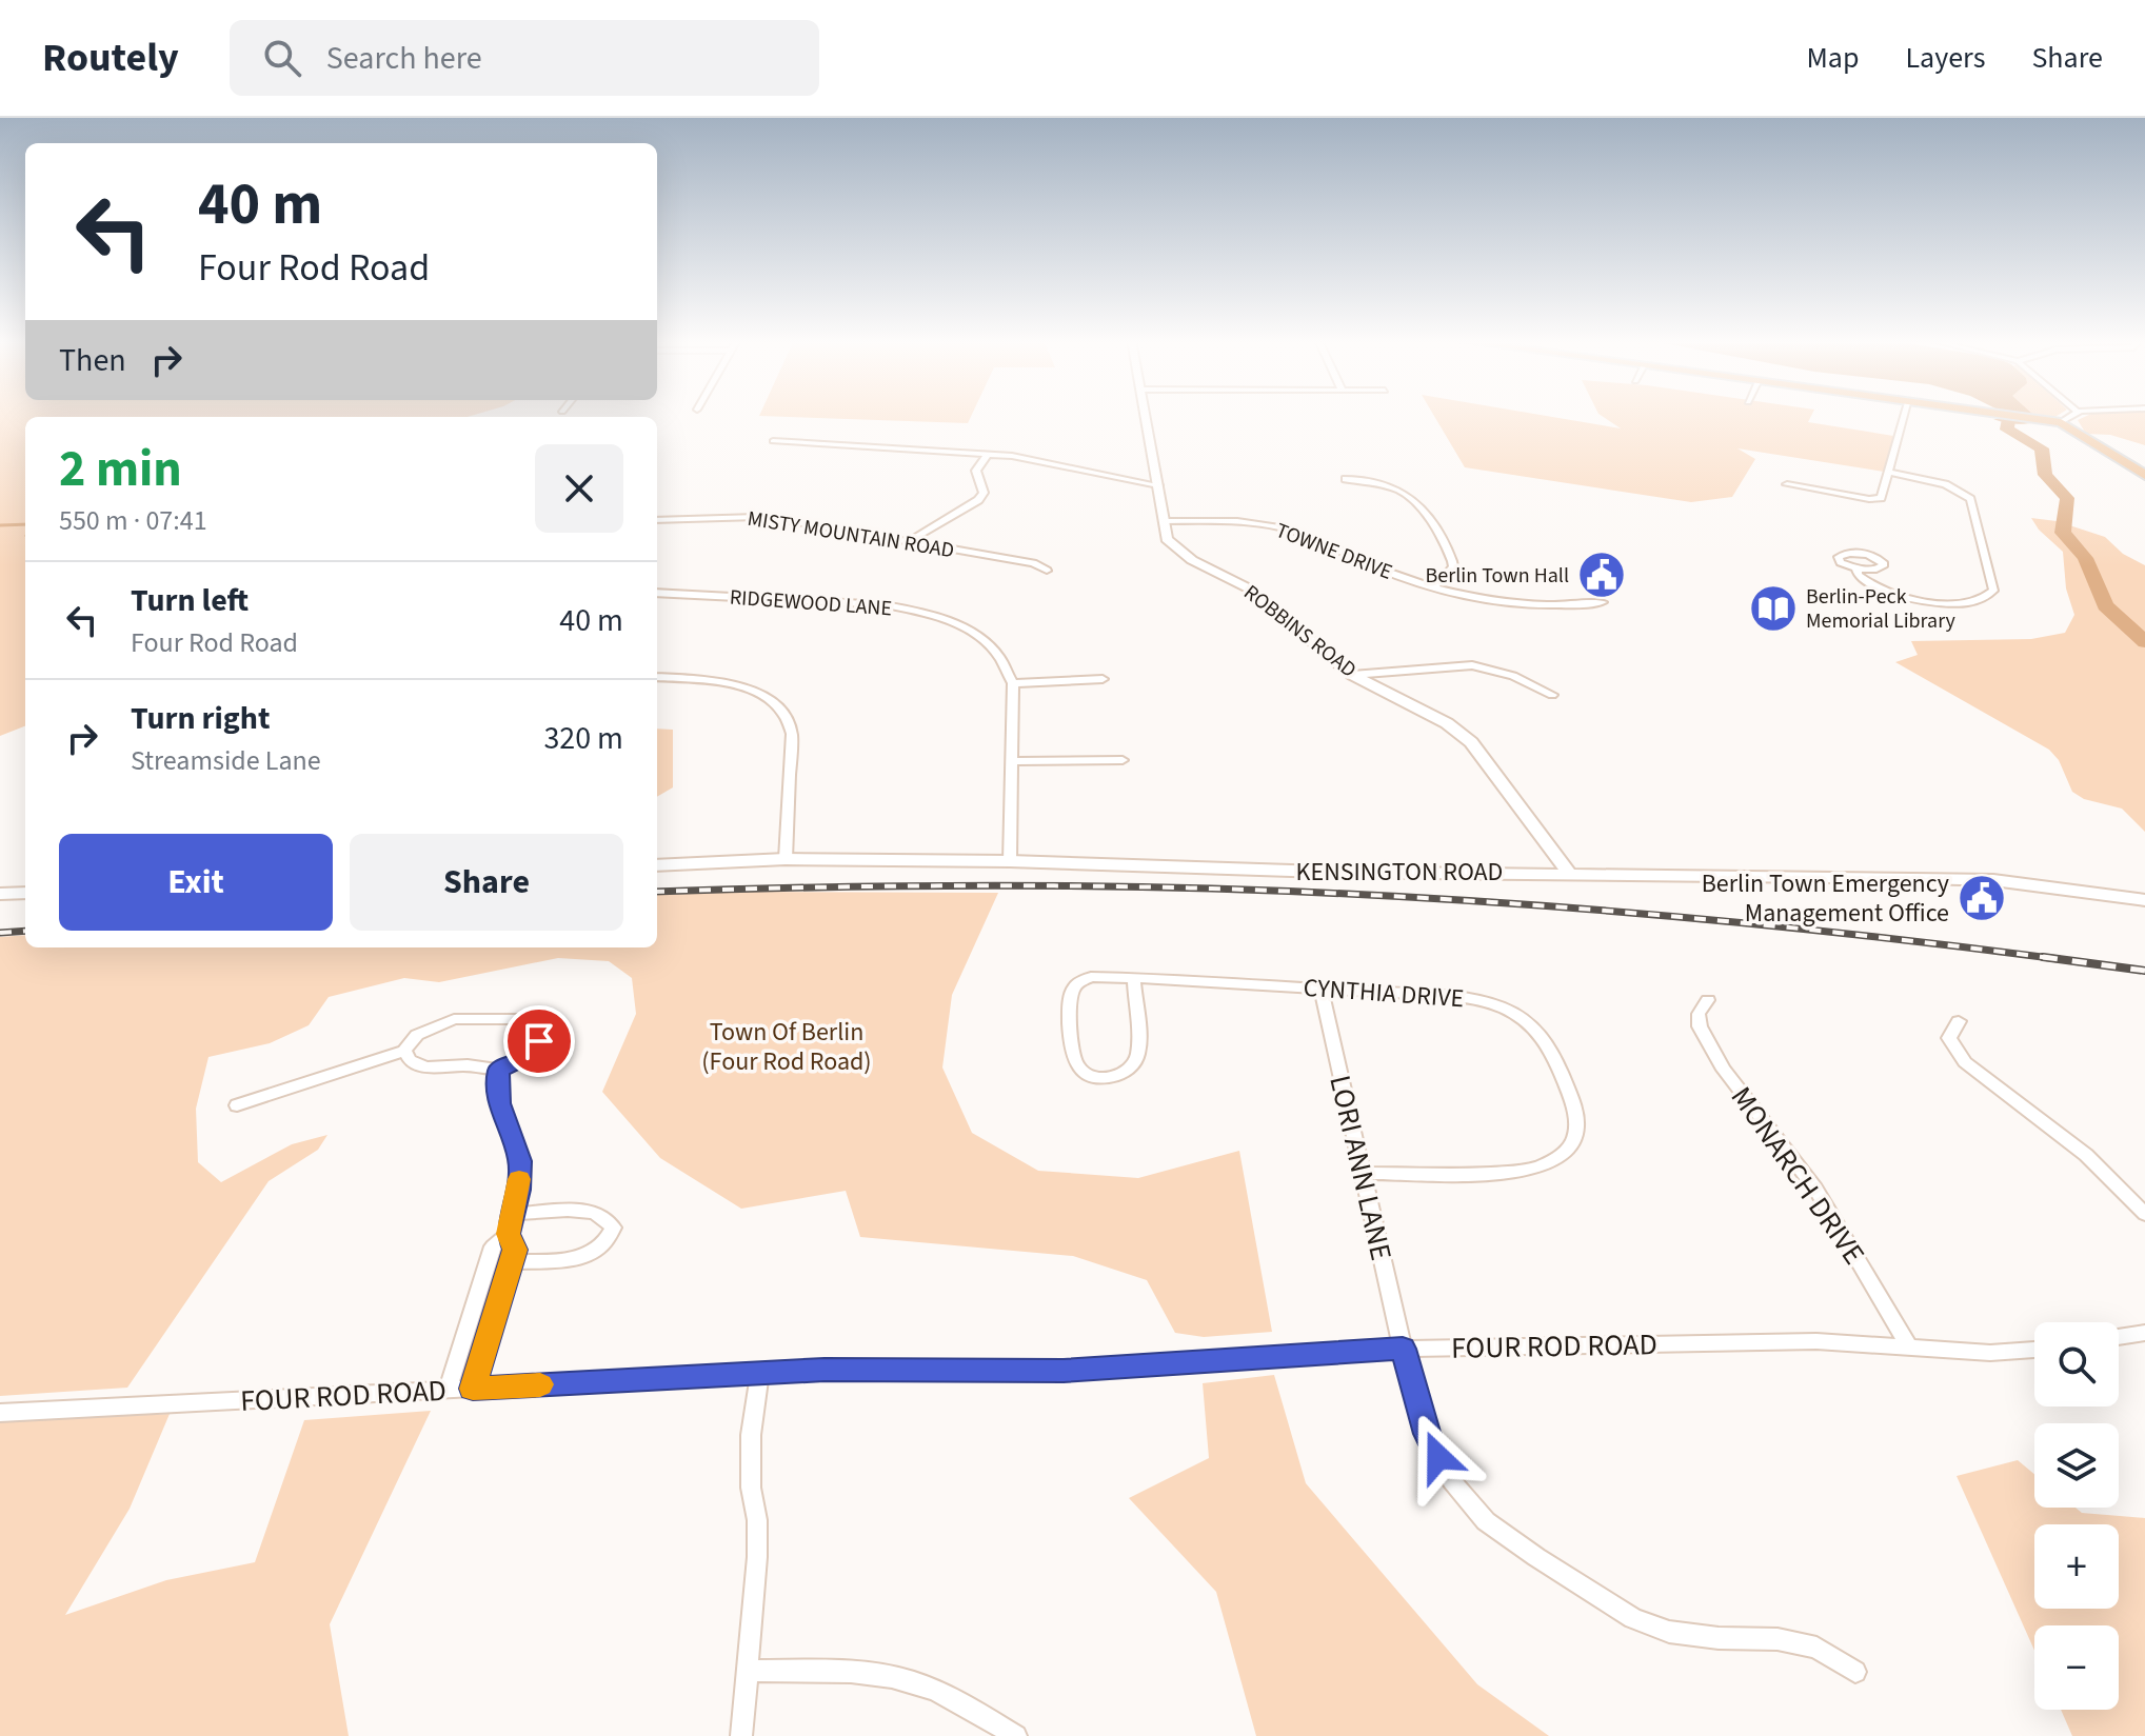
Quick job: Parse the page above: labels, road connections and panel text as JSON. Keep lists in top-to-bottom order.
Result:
{
  "streets": {
    "street": [
      "MISTY MOUNTAIN ROAD",
      "TOWNE DRIVE",
      "RIDGEWOOD LANE",
      "ROBBINS ROAD",
      "KENSINGTON ROAD",
      "CYNTHIA DRIVE",
      "LORI ANN LANE",
      "MONARCH DRIVE",
      "FOUR ROD ROAD"
    ]
  },
  "crossings": [
    ["TOWNE DRIVE", "ROBBINS ROAD"],
    ["ROBBINS ROAD", "KENSINGTON ROAD"],
    ["CYNTHIA DRIVE", "LORI ANN LANE"],
    ["LORI ANN LANE", "FOUR ROD ROAD"],
    ["MONARCH DRIVE", "FOUR ROD ROAD"]
  ],
  "parks": ["Town Of Berlin (Four Rod Road)"],
  "places": {
    "public building": ["Berlin Town Hall", "Berlin Town Emergency Management Office"],
    "library": ["Berlin-Peck Memorial Library"]
  },
  "page": {
    "header": "Routely",
    "search": "Search here",
    "nav": ["Map", "Layers", "Share"],
    "turn": ["40 m", "Four Rod Road"],
    "then": "Then",
    "heading": ["2 min", "550 m · 07:41"],
    "list": [
      {
        "name": "Turn left",
        "note": "Four Rod Road",
        "value": "40 m"
      },
      {
        "name": "Turn right",
        "note": "Streamside Lane",
        "value": "320 m"
      }
    ],
    "buttons": ["Exit", "Share"],
    "map_buttons": ["+", "−"]
  }
}
